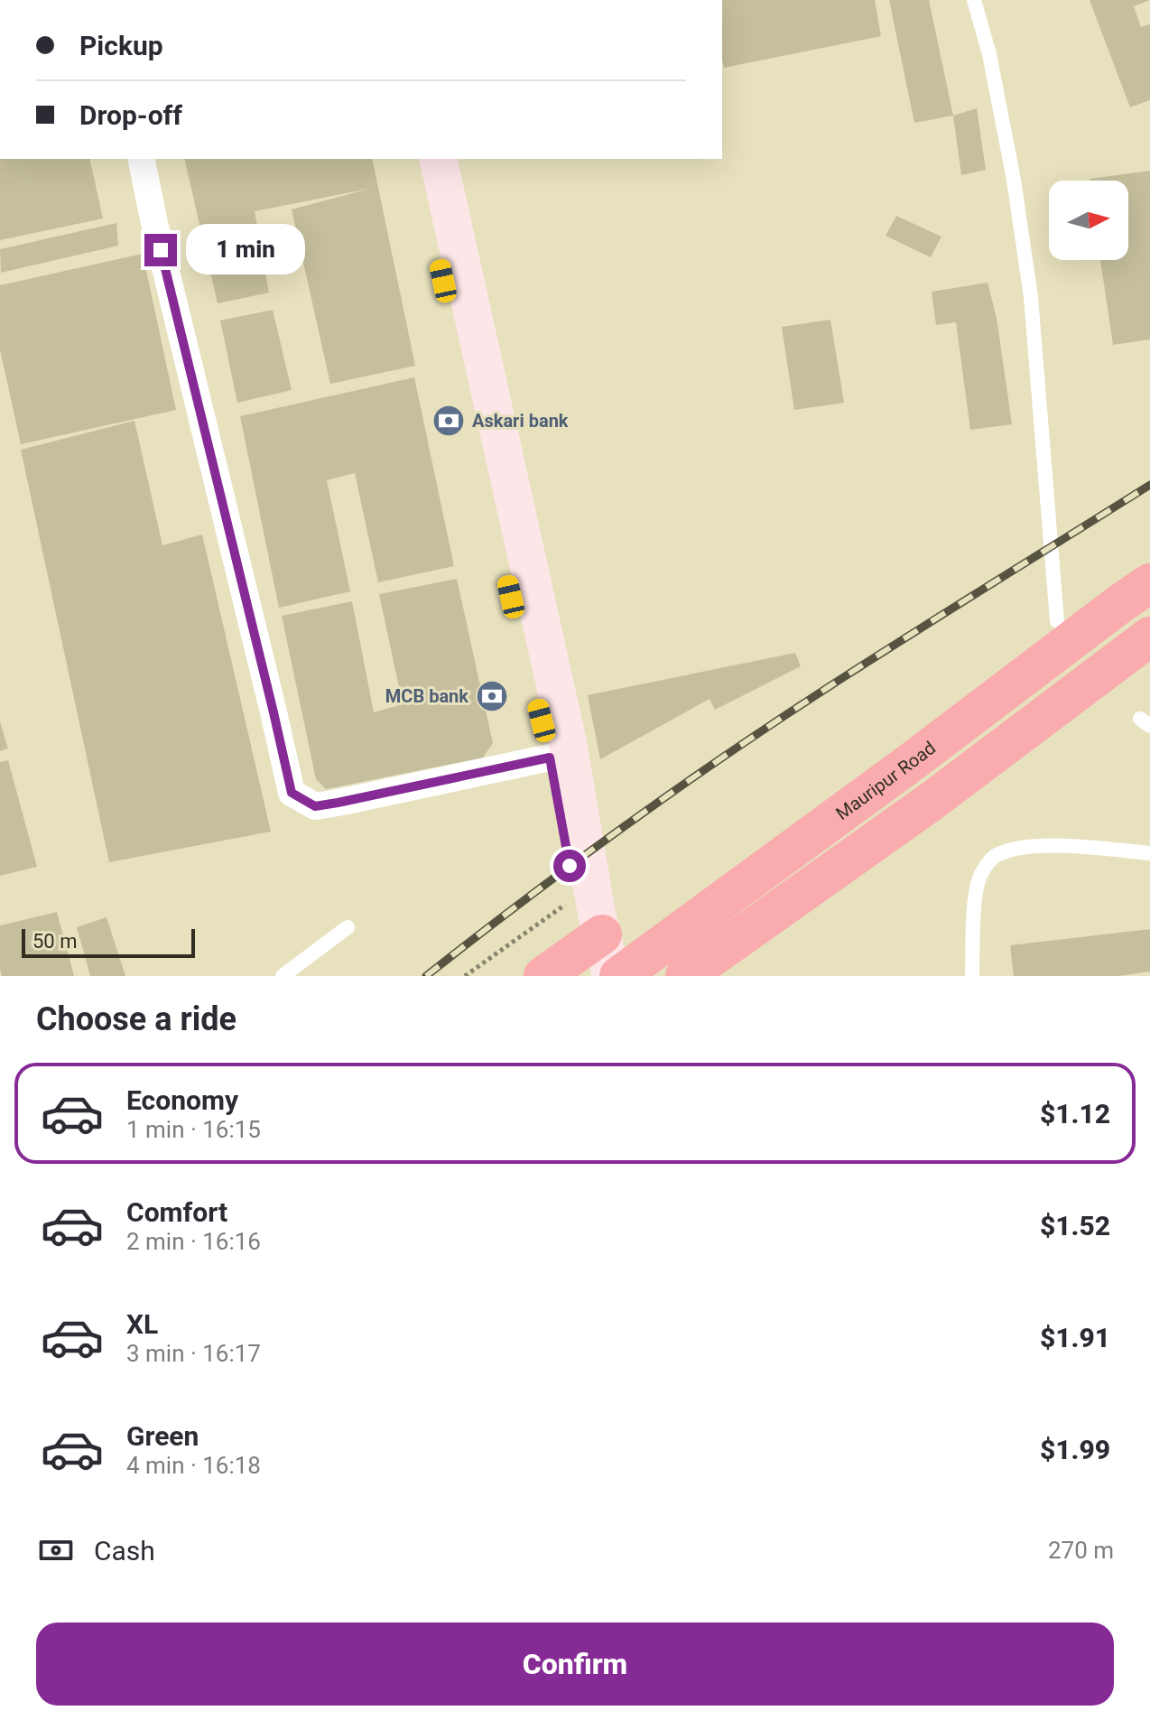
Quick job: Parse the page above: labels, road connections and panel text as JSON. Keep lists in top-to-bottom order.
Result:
{
  "streets": {
    "highway": ["Mauripur Road"]
  },
  "places": {
    "bank": ["Askari bank", "MCB bank"]
  },
  "scale_bar": "50 m",
  "north": "right",
  "page": {
    "banner": ["Pickup", "Drop-off"],
    "bubble": "1 min",
    "scale": "50 m",
    "heading": "Choose a ride",
    "list": [
      {
        "name": "Economy",
        "note": "1 min · 16:15",
        "value": "$1.12"
      },
      {
        "name": "Comfort",
        "note": "2 min · 16:16",
        "value": "$1.52"
      },
      {
        "name": "XL",
        "note": "3 min · 16:17",
        "value": "$1.91"
      },
      {
        "name": "Green",
        "note": "4 min · 16:18",
        "value": "$1.99"
      }
    ],
    "pay": ["Cash", "270 m"],
    "buttons": "Confirm"
  }
}
